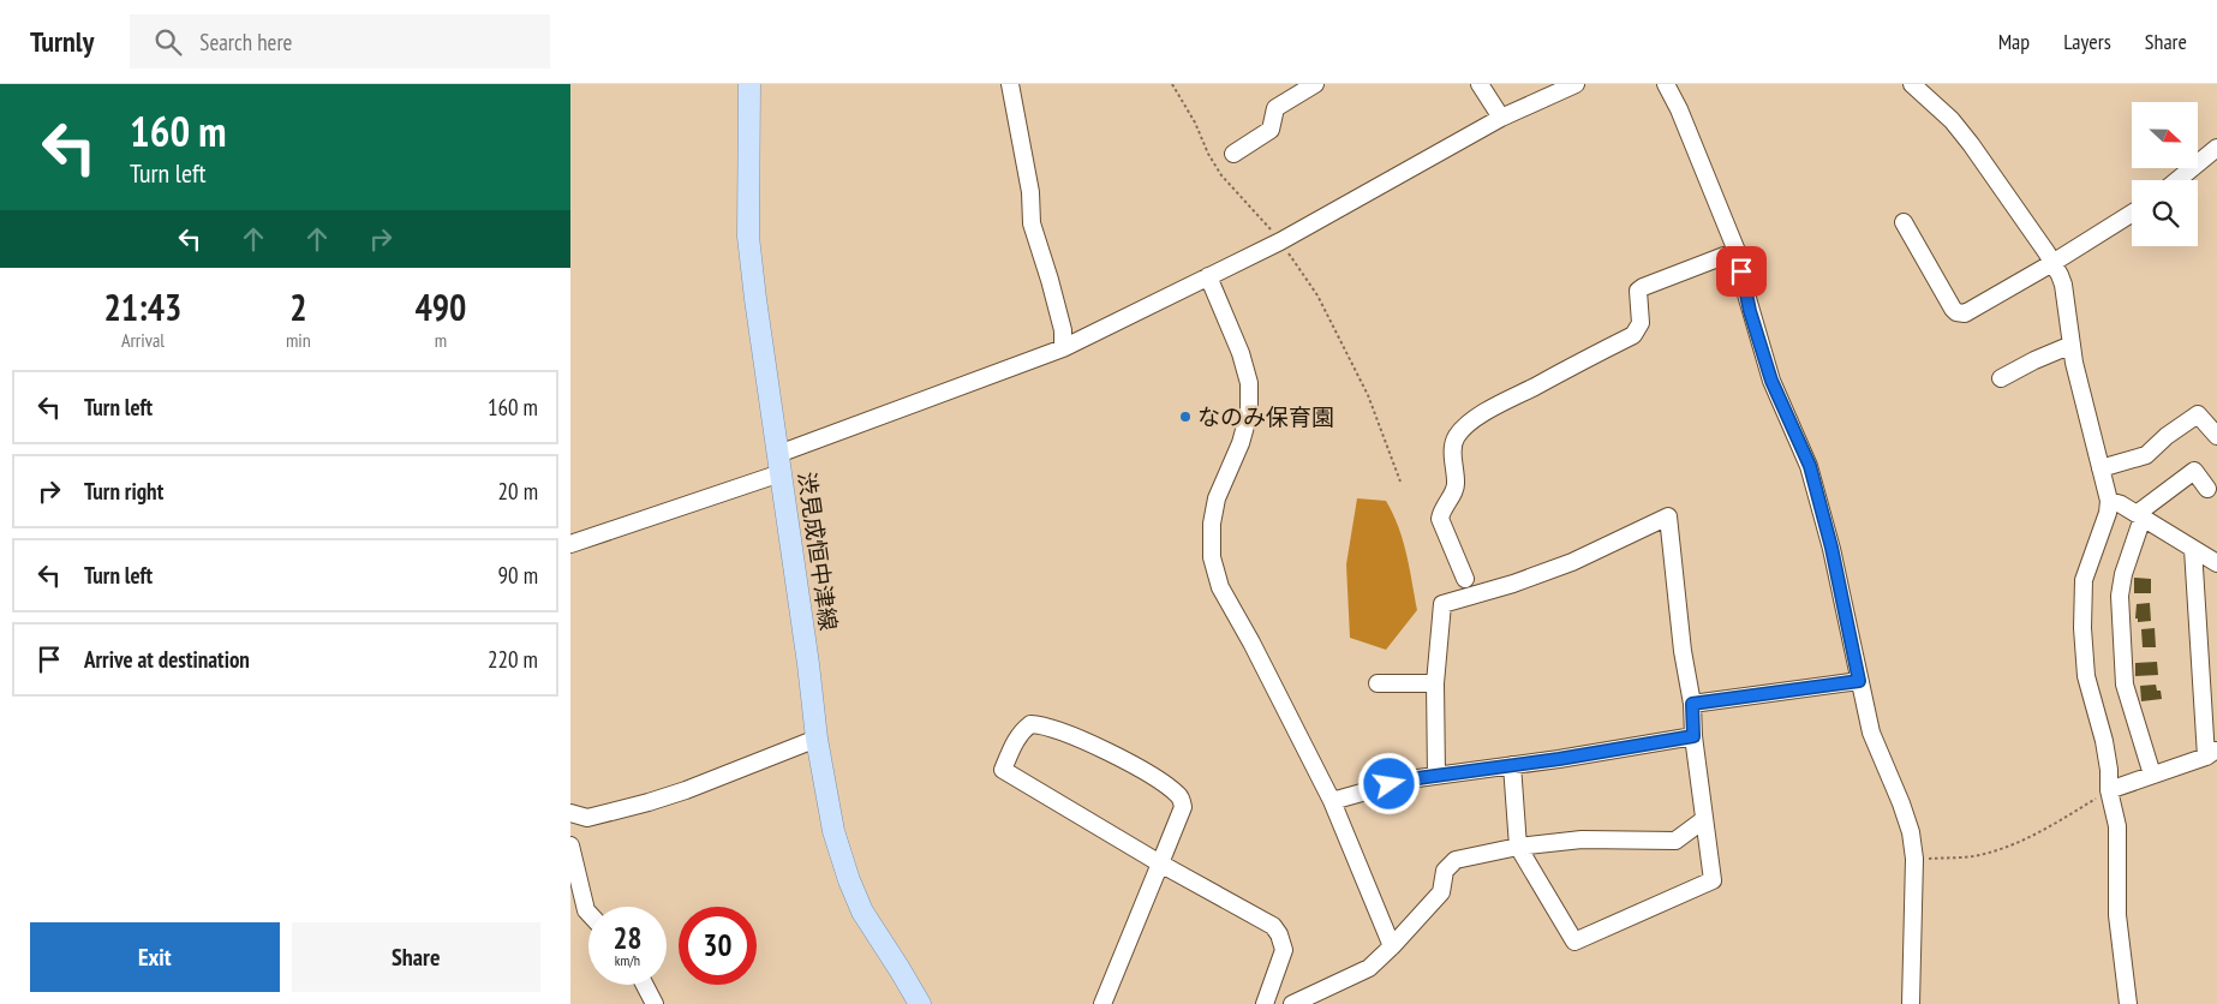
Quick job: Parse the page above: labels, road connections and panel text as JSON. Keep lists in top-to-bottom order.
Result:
{
  "streets": {
    "main road": ["渋見成恒中津線"]
  },
  "places": ["なのみ保育園"],
  "north": "right",
  "page": {
    "header": "Turnly",
    "search": "Search here",
    "nav": ["Map", "Layers", "Share"],
    "turn": ["160 m", "Turn left"],
    "eta": [
      "21:43",
      "Arrival",
      "2",
      "min",
      "490",
      "m"
    ],
    "list": [
      {
        "name": "Turn left",
        "value": "160 m"
      },
      {
        "name": "Turn right",
        "value": "20 m"
      },
      {
        "name": "Turn left",
        "value": "90 m"
      },
      {
        "name": "Arrive at destination",
        "value": "220 m"
      }
    ],
    "speed": "28 km/h",
    "limit": "30",
    "buttons": ["Exit", "Share"]
  }
}
